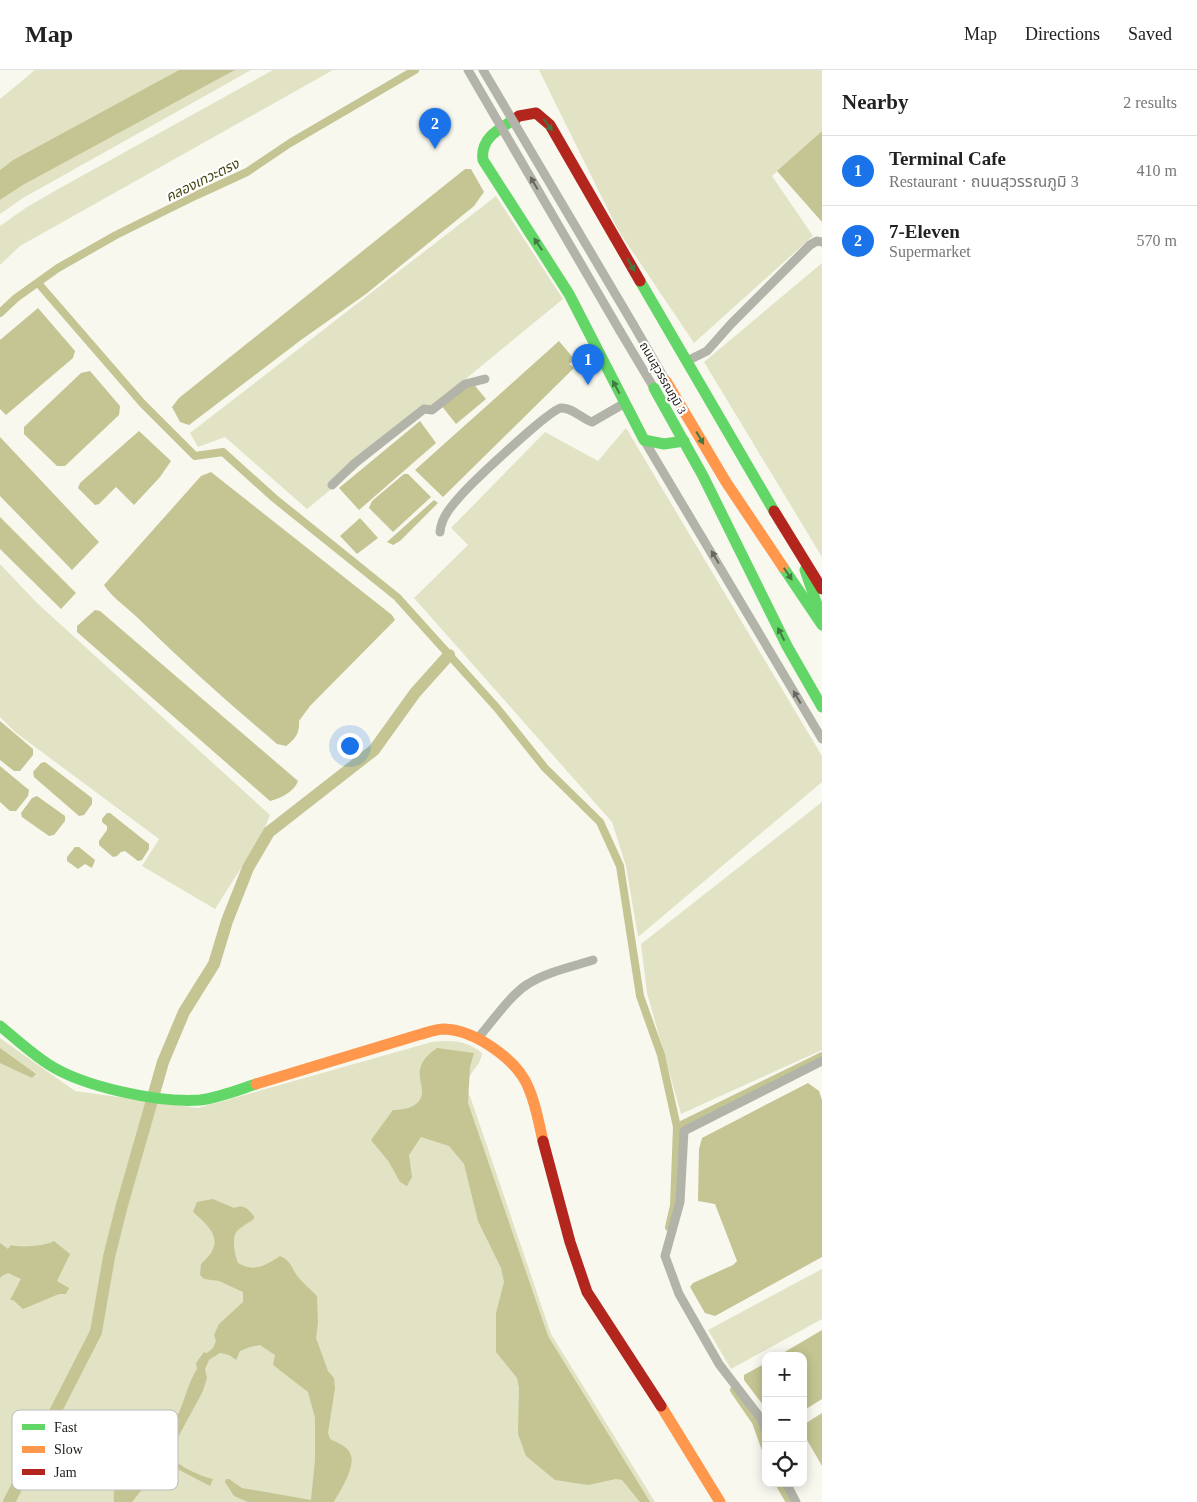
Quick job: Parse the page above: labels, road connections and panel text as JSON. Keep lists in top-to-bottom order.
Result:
{
  "streets": {
    "street": ["ถนนสุวรรณภูมิ 3"]
  },
  "water": ["คลองเทวะตรง"],
  "legend": ["Fast", "Slow", "Jam"],
  "page": {
    "header": "Map",
    "nav": ["Map", "Directions", "Saved"],
    "heading": ["Nearby", "2 results"],
    "pins": ["2", "1"],
    "list": [
      {
        "mark": "1",
        "name": "Terminal Cafe",
        "note": "Restaurant · ถนนสุวรรณภูมิ 3",
        "value": "410 m"
      },
      {
        "mark": "2",
        "name": "7-Eleven",
        "note": "Supermarket",
        "value": "570 m"
      }
    ],
    "map_buttons": ["+", "−"]
  }
}
